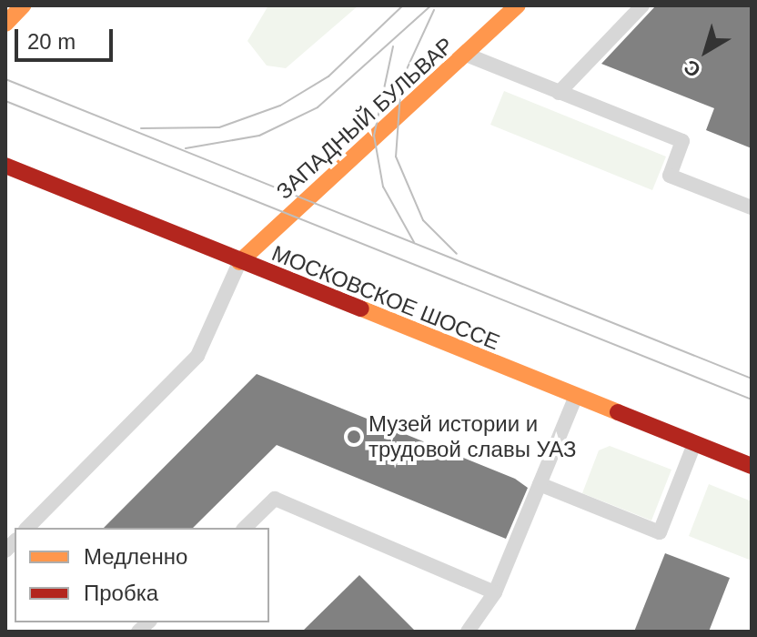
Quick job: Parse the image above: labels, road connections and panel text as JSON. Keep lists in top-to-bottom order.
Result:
{
  "streets": {
    "main road": ["ЗАПАДНЫЙ БУЛЬВАР", "МОСКОВСКОЕ ШОССЕ"]
  },
  "crossings": [
    ["ЗАПАДНЫЙ БУЛЬВАР", "МОСКОВСКОЕ ШОССЕ"]
  ],
  "places": ["Музей истории и трудовой славы УАЗ"],
  "legend": ["Медленно", "Пробка"],
  "scale_bar": "20 m",
  "north": "bottom left"
}
